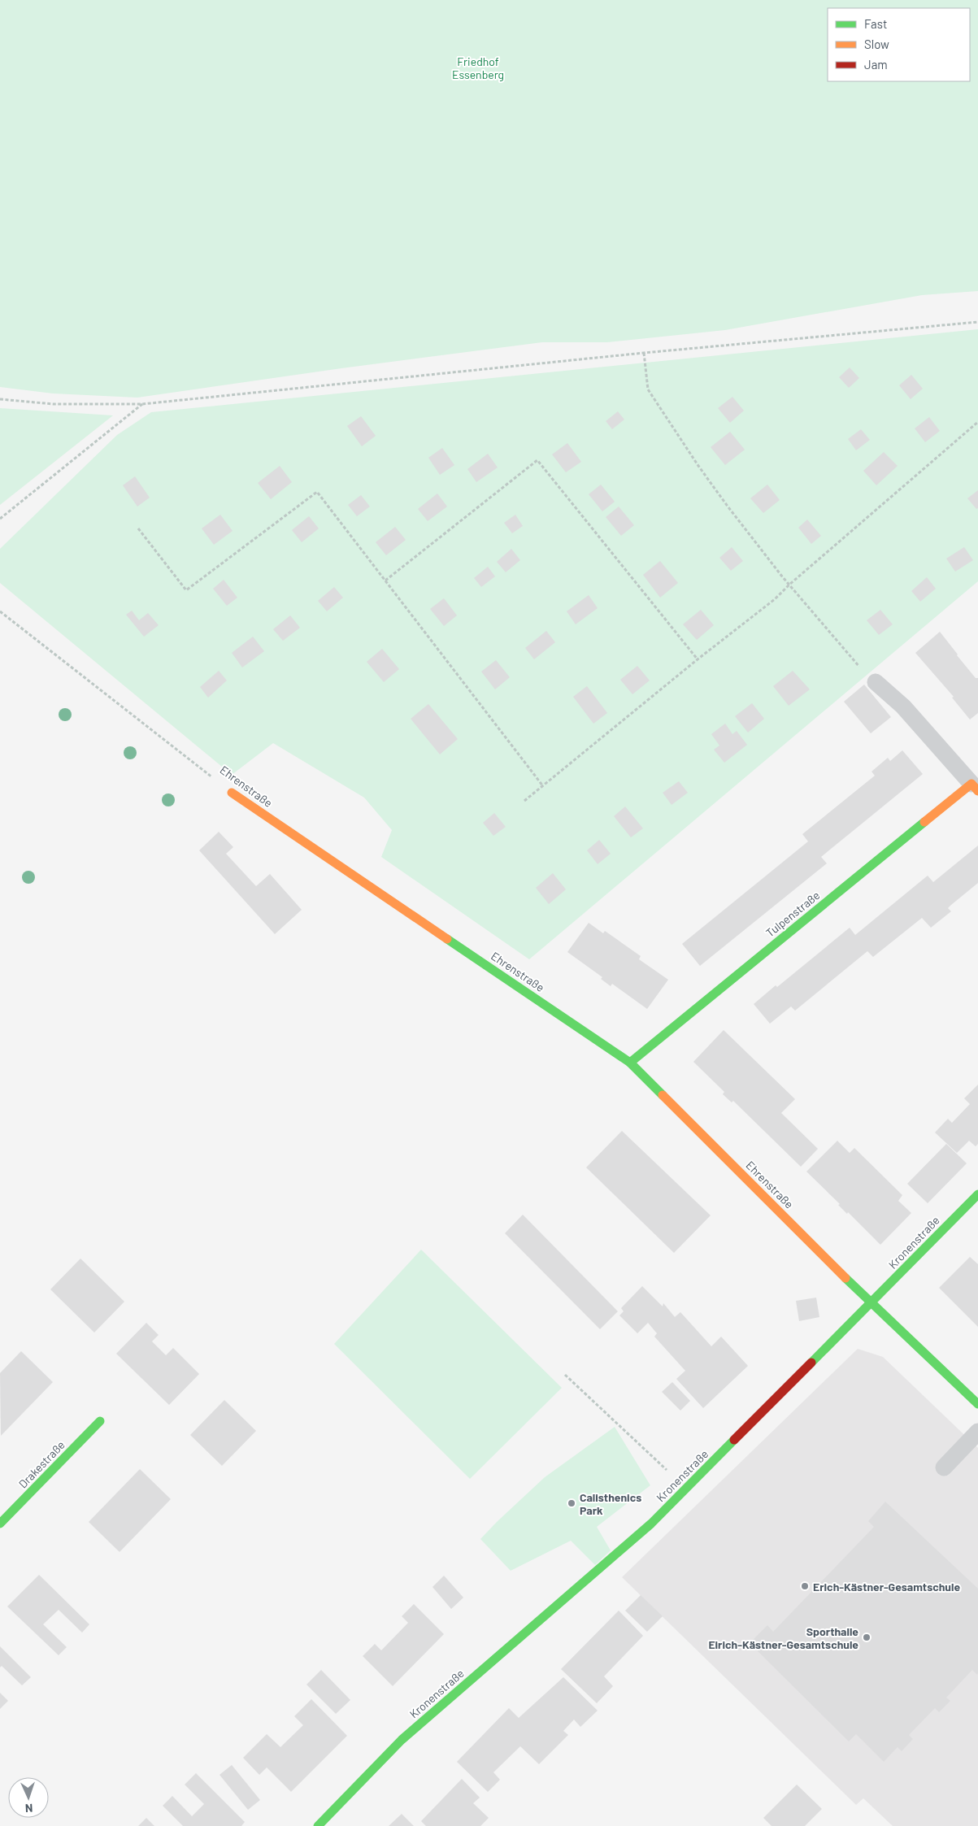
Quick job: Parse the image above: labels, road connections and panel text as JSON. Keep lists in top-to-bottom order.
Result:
{
  "streets": {
    "street": [
      "Ehrenstraße",
      "Tulpenstraße",
      "Kronenstraße",
      "Drakestraße"
    ]
  },
  "crossings": [
    ["Ehrenstraße", "Tulpenstraße"],
    ["Ehrenstraße", "Kronenstraße"]
  ],
  "parks": ["Friedhof Essenberg"],
  "places": ["Calisthenics Park", "Erich-Kästner-Gesamtschule", "Sporthalle Eirich-Kästner-Gesamtschule"],
  "legend": ["Fast", "Slow", "Jam"],
  "north": "bottom"
}
